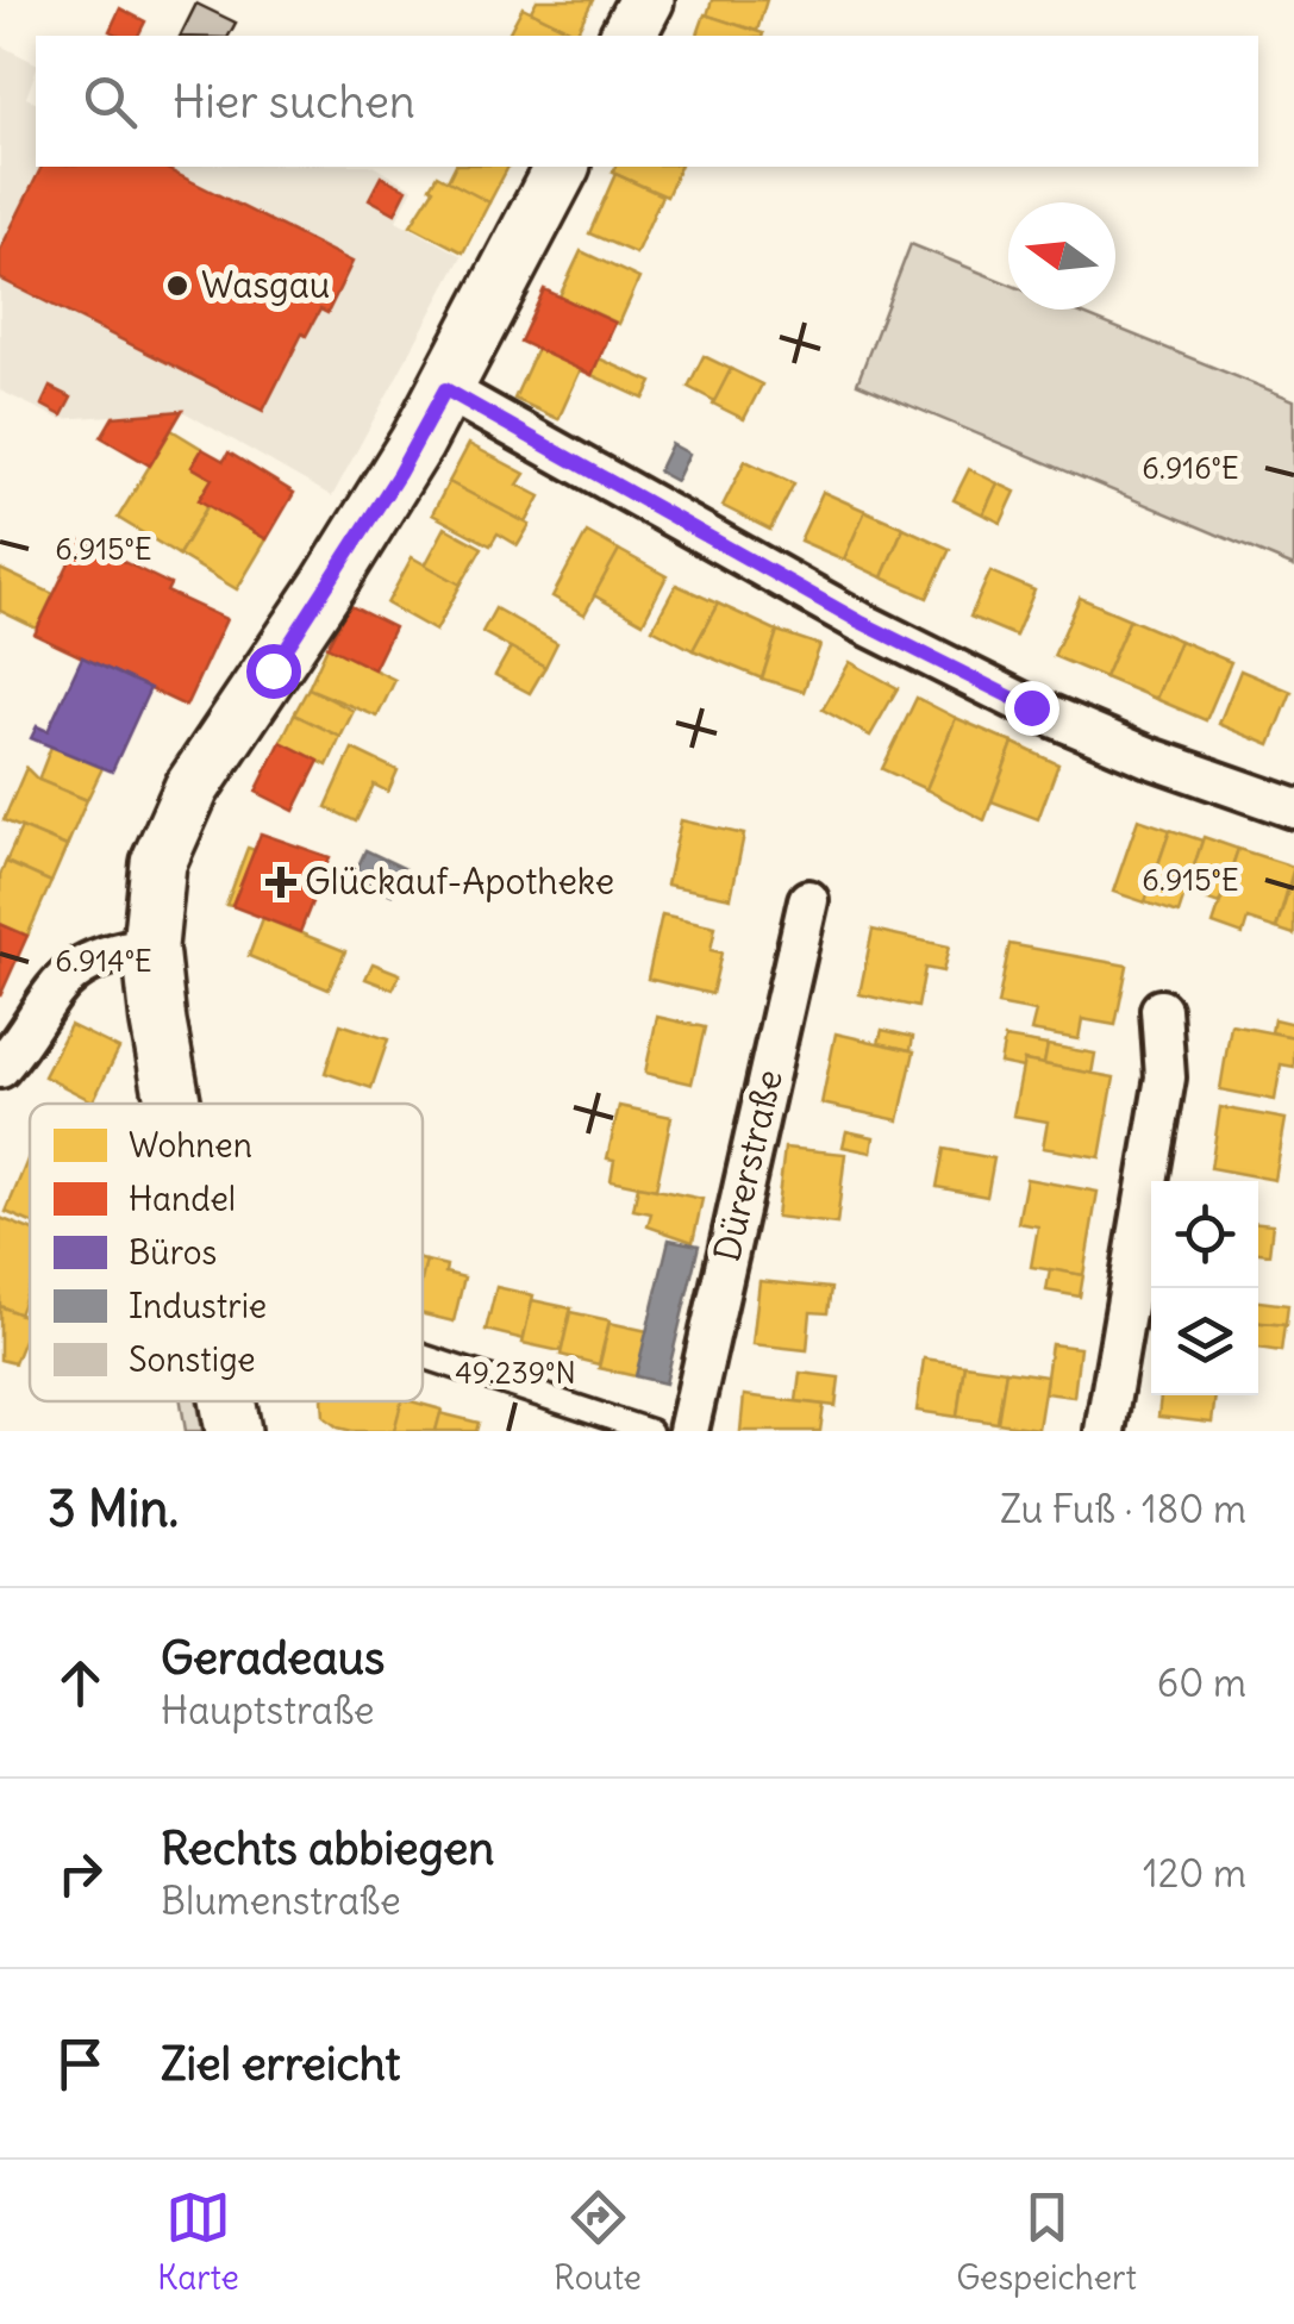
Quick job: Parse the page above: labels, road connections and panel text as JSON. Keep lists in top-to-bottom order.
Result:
{
  "streets": {
    "street": ["Dürerstraße"]
  },
  "places": {
    "other": ["Wasgau"],
    "health": ["Glückauf-Apotheke"]
  },
  "legend": [
    "Wohnen",
    "Handel",
    "Büros",
    "Industrie",
    "Sonstige"
  ],
  "north": "left",
  "page": {
    "search": "Hier suchen",
    "heading": ["3 Min.", "Zu Fuß · 180 m"],
    "list": [
      ["Geradeaus", "Hauptstraße", "60 m"],
      ["Rechts abbiegen", "Blumenstraße", "120 m"],
      "Ziel erreicht"
    ],
    "nav": ["Karte", "Route", "Gespeichert"]
  },
  "coordinates": [
    "6.916°E",
    "6.915°E",
    "6.914°E",
    "49.239°N"
  ]
}
